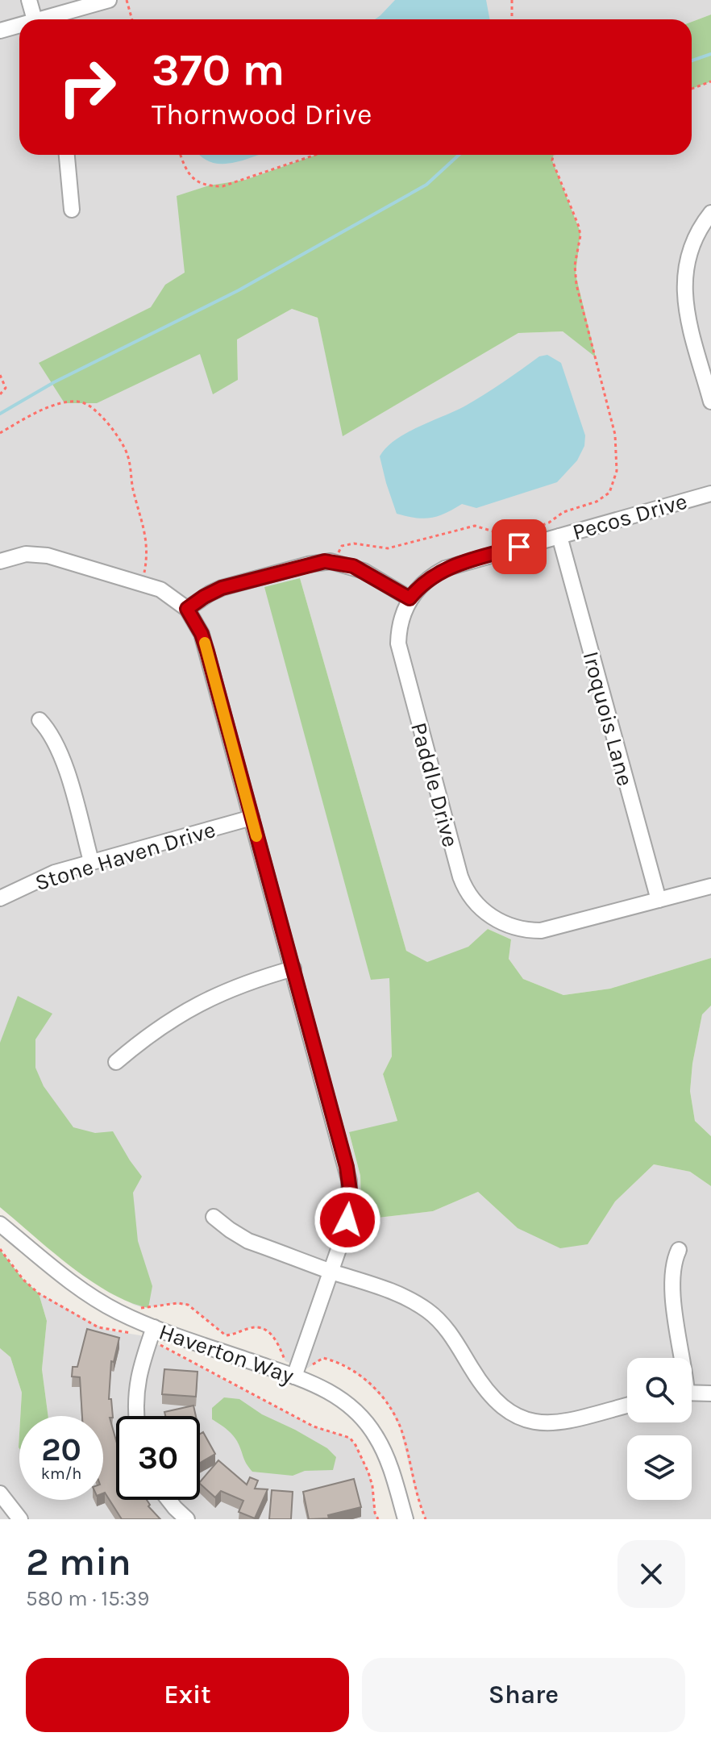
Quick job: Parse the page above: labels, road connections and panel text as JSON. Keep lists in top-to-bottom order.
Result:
{
  "streets": {
    "street": [
      "Pecos Drive",
      "Iroquois Lane",
      "Paddle Drive",
      "Stone Haven Drive",
      "Haverton Way"
    ]
  },
  "crossings": [
    ["Pecos Drive", "Iroquois Lane"],
    ["Pecos Drive", "Paddle Drive"],
    ["Iroquois Lane", "Paddle Drive"]
  ],
  "page": {
    "turn": ["370 m", "Thornwood Drive"],
    "speed": "20 km/h",
    "limit": "30",
    "heading": ["2 min", "580 m · 15:39"],
    "buttons": ["Exit", "Share"]
  }
}
